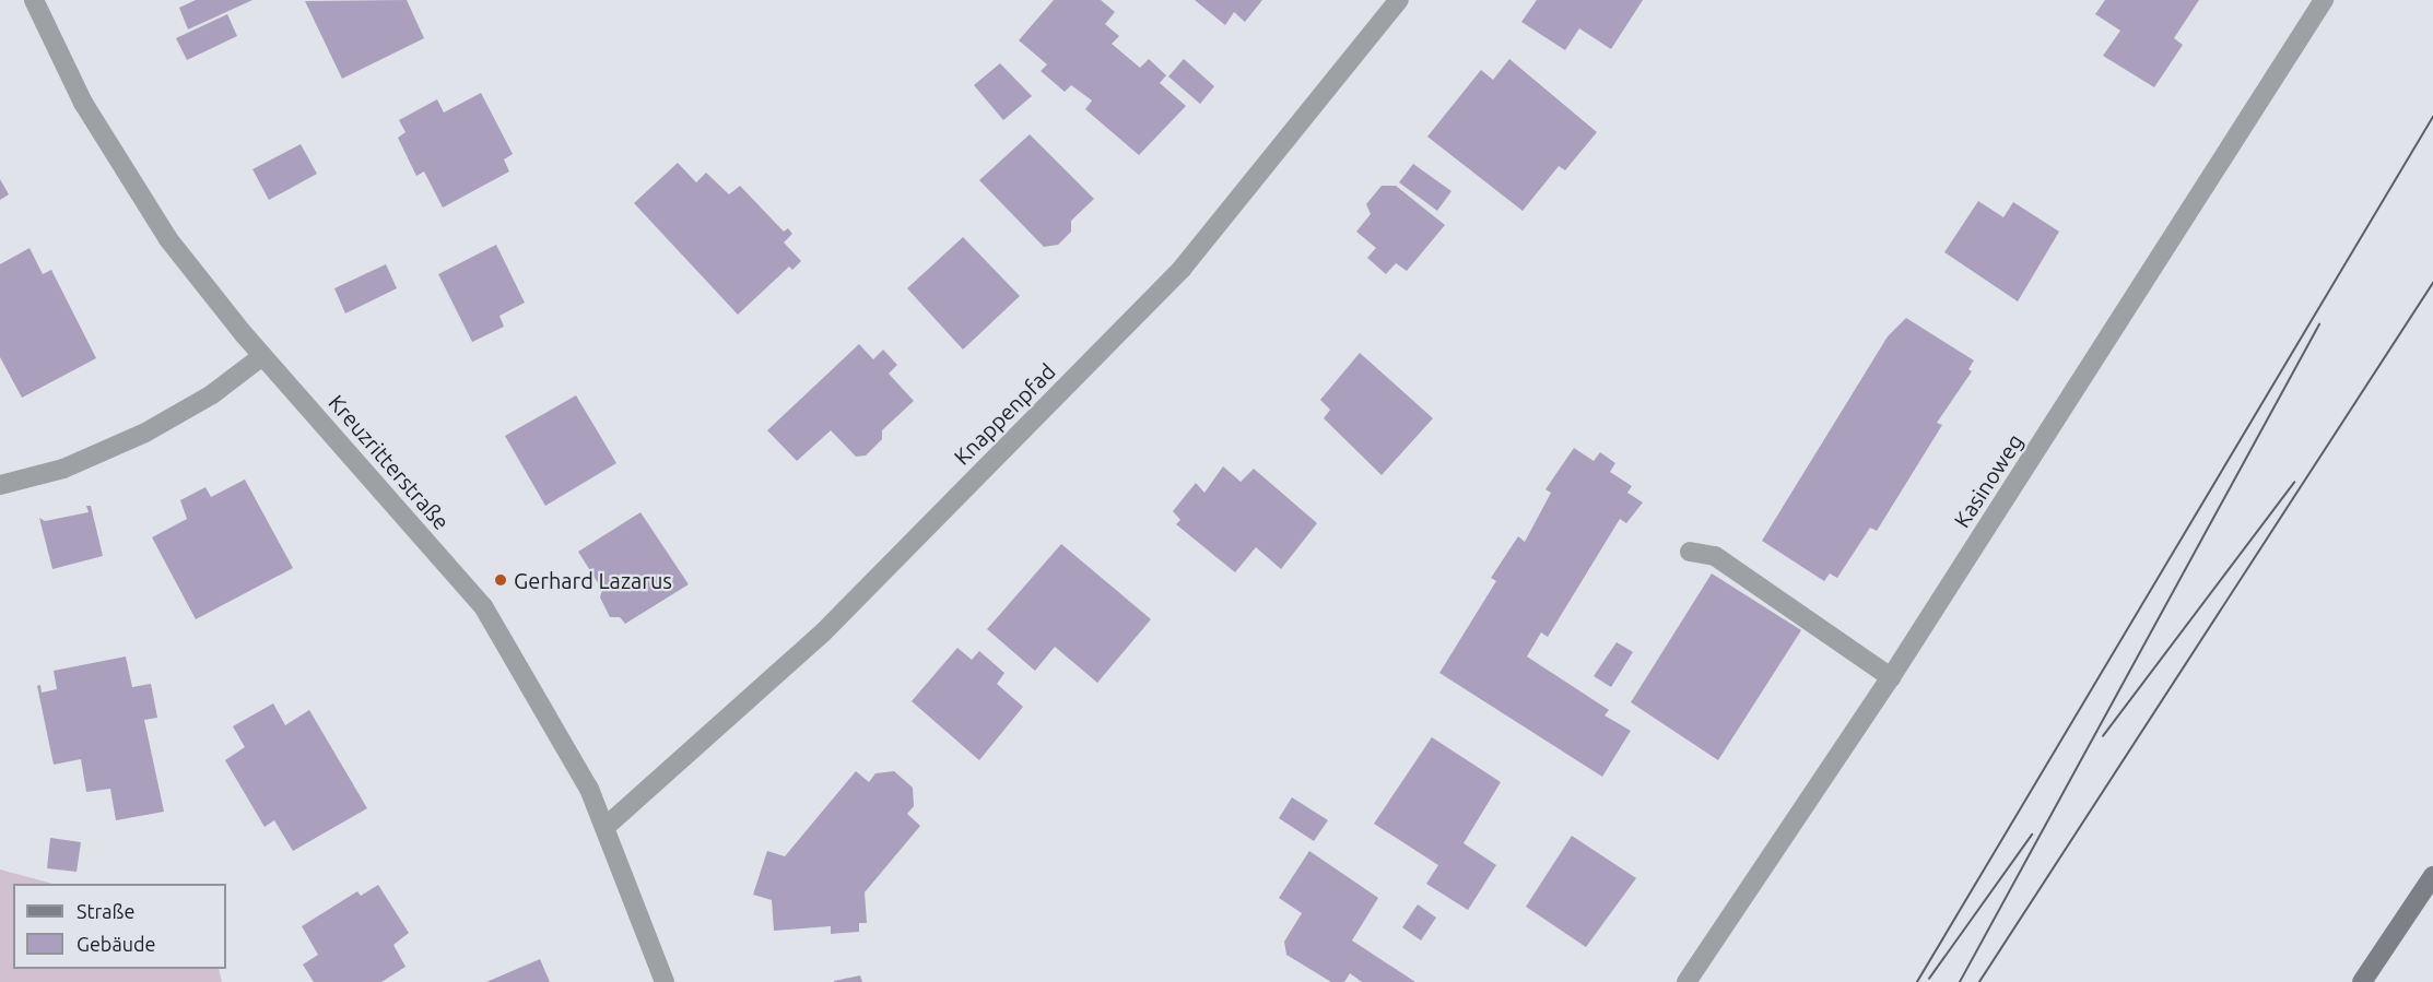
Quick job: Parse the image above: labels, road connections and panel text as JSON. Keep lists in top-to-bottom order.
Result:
{
  "streets": {
    "street": ["Knappenpfad", "Kreuzritterstraße", "Kasinoweg"]
  },
  "crossings": [
    ["Knappenpfad", "Kreuzritterstraße"]
  ],
  "places": ["Gerhard Lazarus"],
  "legend": ["Straße", "Gebäude"]
}
